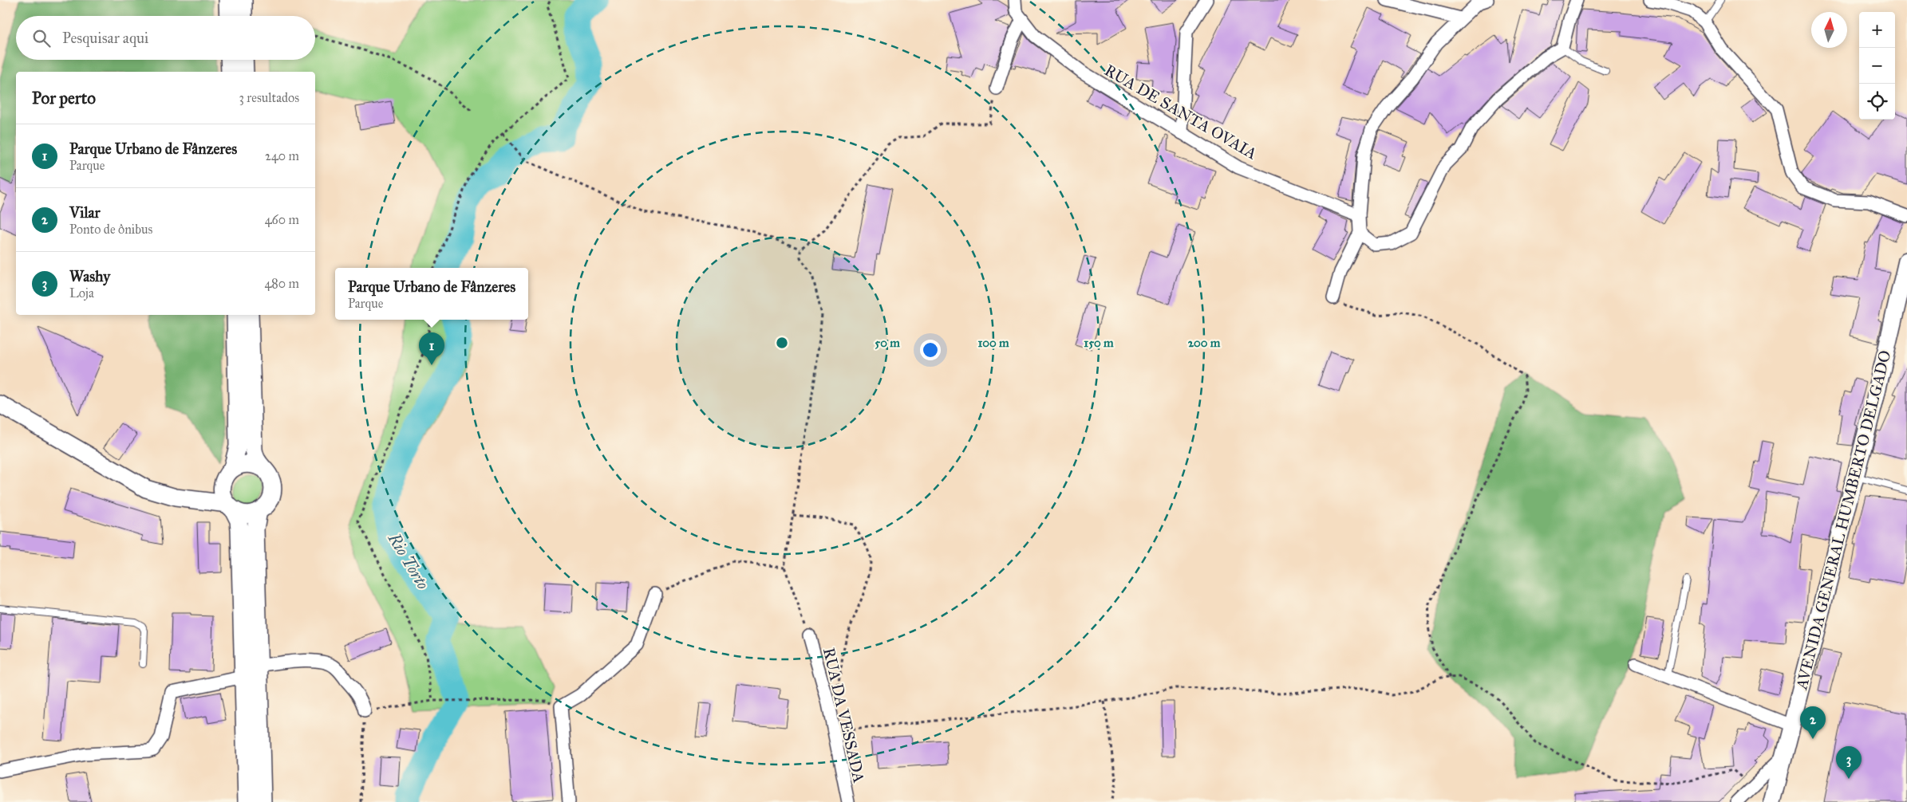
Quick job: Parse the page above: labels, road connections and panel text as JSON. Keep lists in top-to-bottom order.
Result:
{
  "streets": {
    "main road": ["AVENIDA GENERAL HUMBERTO DELGADO"],
    "street": ["RUA DE SANTA OVAIA", "RUA DA VESSADA"]
  },
  "water": ["Rio Torto"],
  "north": "top",
  "page": {
    "map_buttons": ["+", "−"],
    "search": "Pesquisar aqui",
    "heading": ["Por perto", "3 resultados"],
    "list": [
      {
        "mark": "1",
        "name": "Parque Urbano de Fânzeres",
        "note": "Parque",
        "value": "240 m"
      },
      {
        "mark": "2",
        "name": "Vilar",
        "note": "Ponto de ônibus",
        "value": "460 m"
      },
      {
        "mark": "3",
        "name": "Washy",
        "note": "Loja",
        "value": "480 m"
      }
    ],
    "popup": ["Parque Urbano de Fânzeres", "Parque"],
    "pins": ["1", "2", "3"]
  },
  "rings": [
    "50 m",
    "100 m",
    "150 m",
    "200 m"
  ]
}
